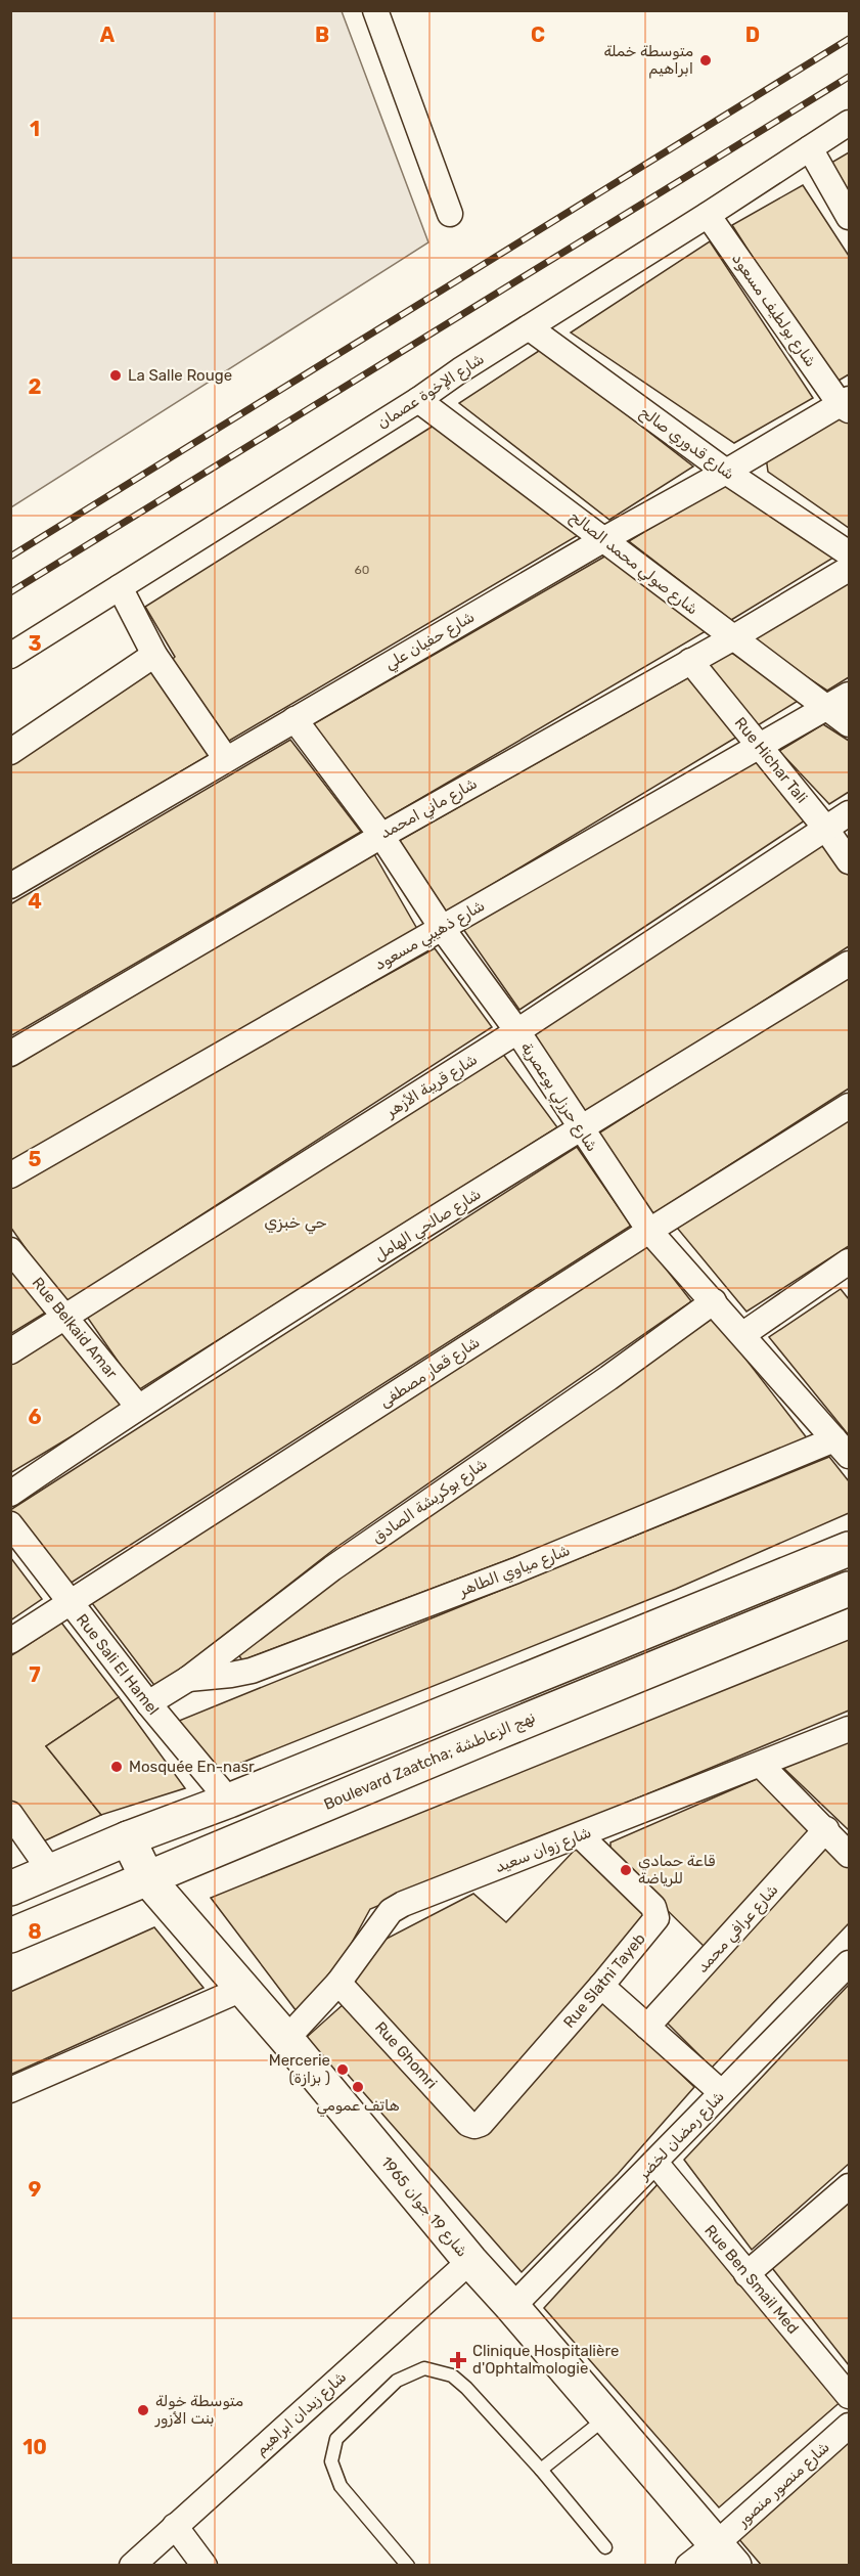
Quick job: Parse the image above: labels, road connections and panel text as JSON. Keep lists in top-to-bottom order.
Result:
{
  "streets": {
    "main road": ["Boulevard Zaatcha; نهج الزعاطشة", "شارع 19 جوان 1965"],
    "street": [
      "شارع بولطيف مسعود",
      "شارع الإخوة عصمان",
      "شارع قدوري صالح",
      "شارع صولي محمد الصالح",
      "شارع حفيان علي",
      "Rue Hichar Tali",
      "شارع ماني امحمد",
      "شارع ذهيبي مسعود",
      "شارع قريبة الأزهر",
      "شارع حرزلي بوعصرية",
      "شارع صالحي الهامل",
      "Rue Belkaid Amar",
      "شارع قعار مصطفى",
      "شارع بوكريشة الصادق",
      "شارع مياوي الطاهر",
      "Rue Sali El Hamel",
      "شارع زوان سعيد",
      "شارع عرافي محمد",
      "Rue Slatni Tayeb",
      "Rue Ghomri",
      "شارع رمضان لخضر",
      "Rue Ben Smail Med",
      "شارع زيدان ابراهيم",
      "شارع منصور منصور"
    ]
  },
  "crossings": [
    ["شارع بولطيف مسعود", "شارع الإخوة عصمان"],
    ["شارع بولطيف مسعود", "شارع حفيان علي"],
    ["شارع الإخوة عصمان", "شارع قدوري صالح"],
    ["شارع الإخوة عصمان", "شارع صولي محمد الصالح"],
    ["شارع قدوري صالح", "شارع حفيان علي"],
    ["شارع صولي محمد الصالح", "شارع حفيان علي"],
    ["شارع صولي محمد الصالح", "شارع ماني امحمد"],
    ["شارع صولي محمد الصالح", "شارع ذهيبي مسعود"],
    ["شارع حفيان علي", "شارع حرزلي بوعصرية"],
    ["Rue Hichar Tali", "شارع ماني امحمد"],
    ["Rue Hichar Tali", "شارع ذهيبي مسعود"],
    ["Rue Hichar Tali", "شارع قريبة الأزهر"],
    ["شارع ماني امحمد", "شارع حرزلي بوعصرية"],
    ["شارع ذهيبي مسعود", "شارع حرزلي بوعصرية"],
    ["شارع قريبة الأزهر", "شارع حرزلي بوعصرية"],
    ["شارع قريبة الأزهر", "Rue Belkaid Amar"],
    ["شارع حرزلي بوعصرية", "شارع صالحي الهامل"],
    ["شارع حرزلي بوعصرية", "شارع قعار مصطفى"],
    ["شارع حرزلي بوعصرية", "شارع بوكريشة الصادق"],
    ["شارع حرزلي بوعصرية", "شارع مياوي الطاهر"],
    ["شارع صالحي الهامل", "Rue Belkaid Amar"],
    ["شارع قعار مصطفى", "Rue Sali El Hamel"],
    ["شارع بوكريشة الصادق", "شارع مياوي الطاهر"],
    ["شارع بوكريشة الصادق", "Rue Sali El Hamel"],
    ["Boulevard Zaatcha; نهج الزعاطشة", "شارع 19 جوان 1965"],
    ["شارع زوان سعيد", "Rue Slatni Tayeb"],
    ["شارع زوان سعيد", "Rue Ghomri"],
    ["شارع زوان سعيد", "شارع 19 جوان 1965"],
    ["Rue Slatni Tayeb", "Rue Ghomri"],
    ["شارع رمضان لخضر", "شارع 19 جوان 1965"],
    ["شارع رمضان لخضر", "Rue Ben Smail Med"],
    ["شارع 19 جوان 1965", "شارع زيدان ابراهيم"],
    ["شارع 19 جوان 1965", "شارع منصور منصور"]
  ],
  "districts": ["حي خبزي"],
  "places": {
    "other": [
      "متوسطة خملة ابراهيم",
      "La Salle Rouge",
      "Mosquée En-nasr",
      "قاعة حمادي للرياضة",
      "Mercerie (بزازة )",
      "هاتف عمومي",
      "متوسطة خولة بنت الأزور"
    ],
    "health": ["Clinique Hospitalière d'Ophtalmologie"]
  },
  "house_numbers": ["60"],
  "grid": {
    "columns": [
      "A",
      "B",
      "C",
      "D"
    ],
    "rows": [
      "1",
      "2",
      "3",
      "4",
      "5",
      "6",
      "7",
      "8",
      "9",
      "10"
    ]
  }
}
